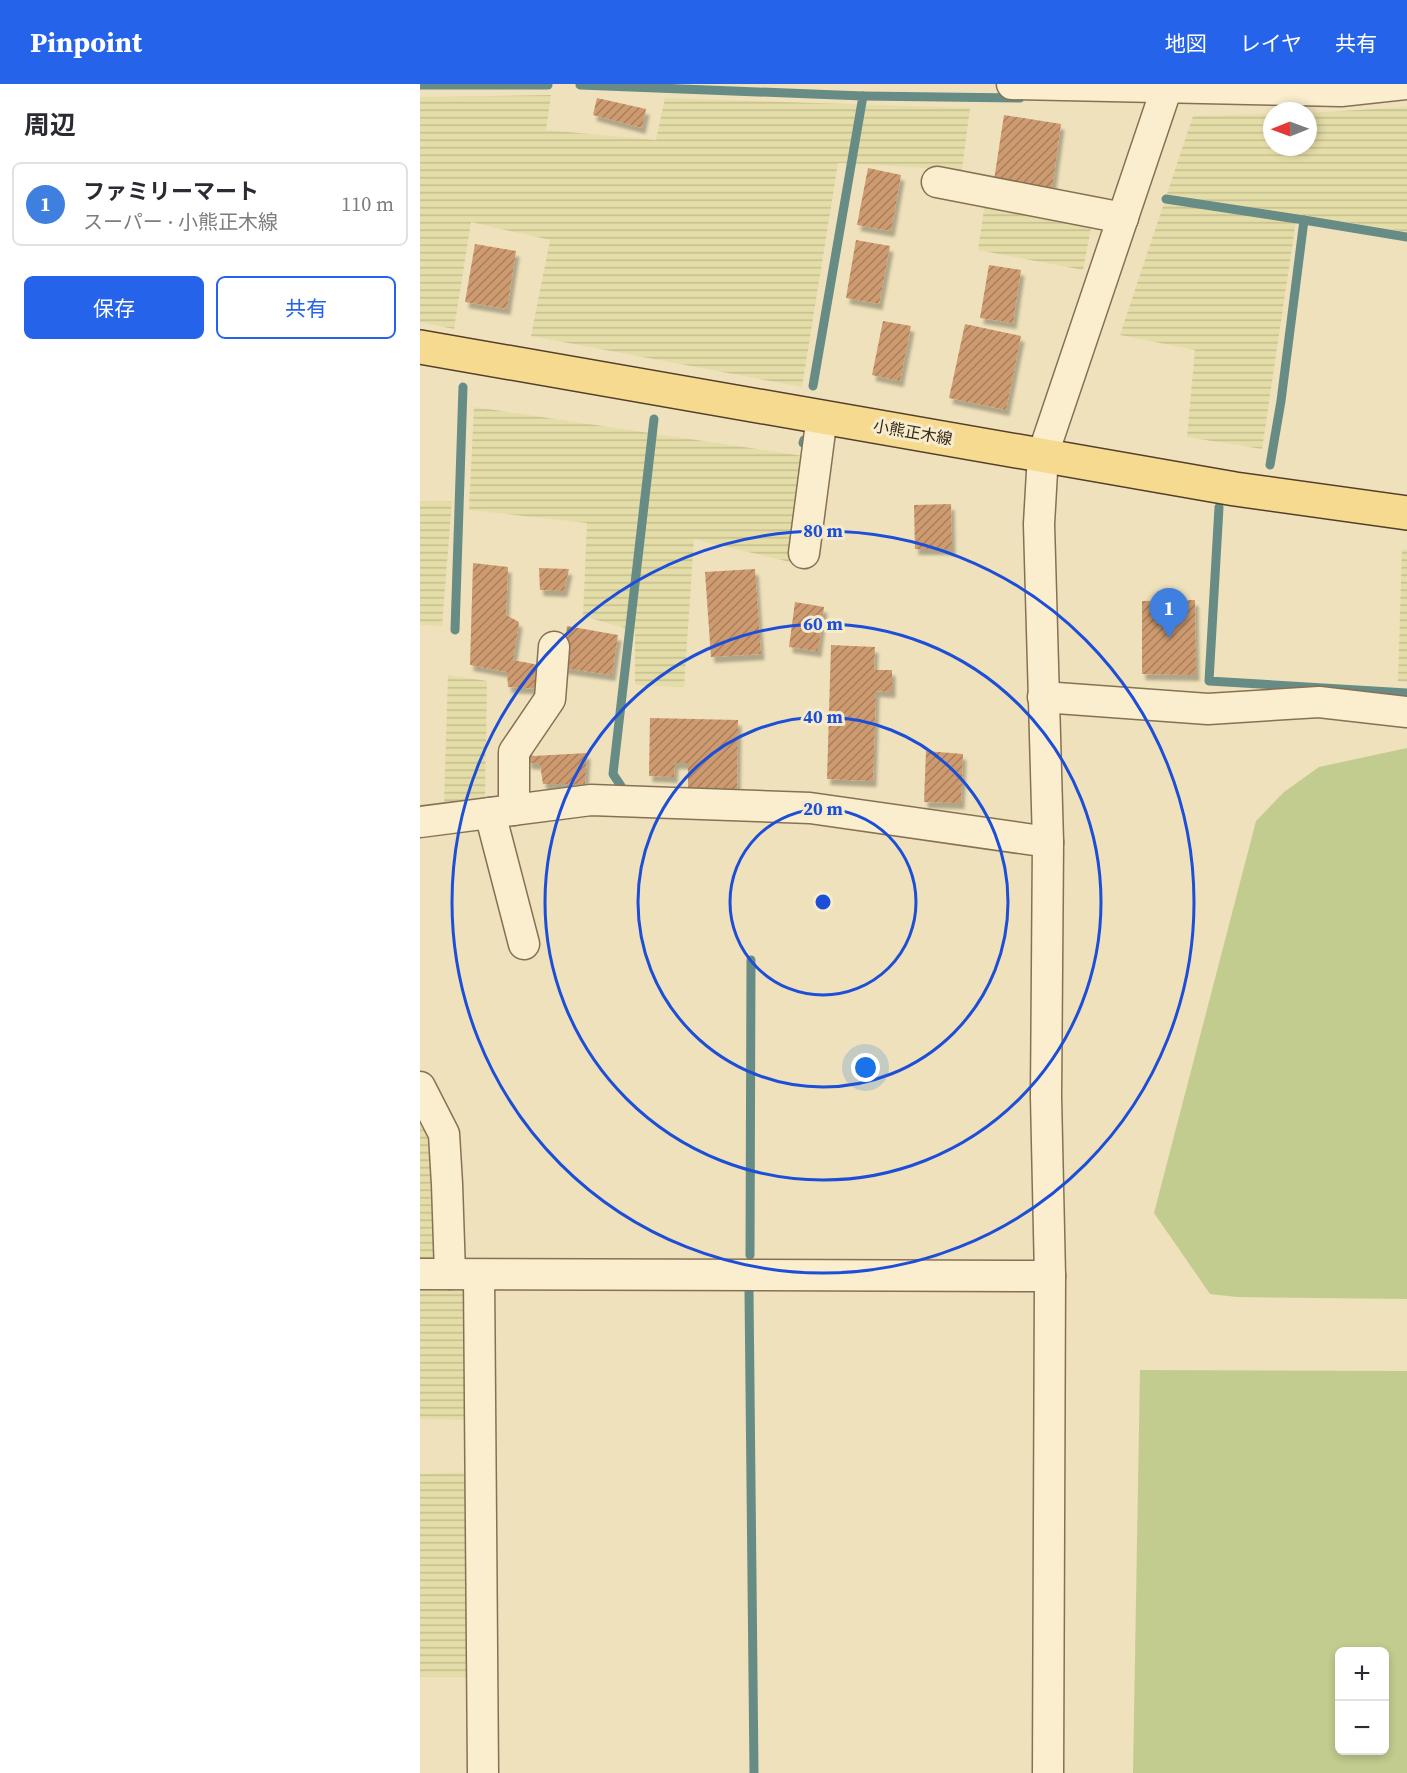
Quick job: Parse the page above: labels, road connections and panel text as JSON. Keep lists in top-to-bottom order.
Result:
{
  "streets": {
    "main road": ["小熊正木線"]
  },
  "north": "left",
  "page": {
    "header": "Pinpoint",
    "nav": ["地図", "レイヤ", "共有"],
    "heading": "周辺",
    "list": [
      {
        "mark": "1",
        "name": "ファミリーマート",
        "note": "スーパー · 小熊正木線",
        "value": "110 m"
      }
    ],
    "buttons": ["保存", "共有"],
    "pins": "1",
    "map_buttons": ["+", "−"]
  },
  "rings": [
    "80 m",
    "60 m",
    "40 m",
    "20 m"
  ]
}
